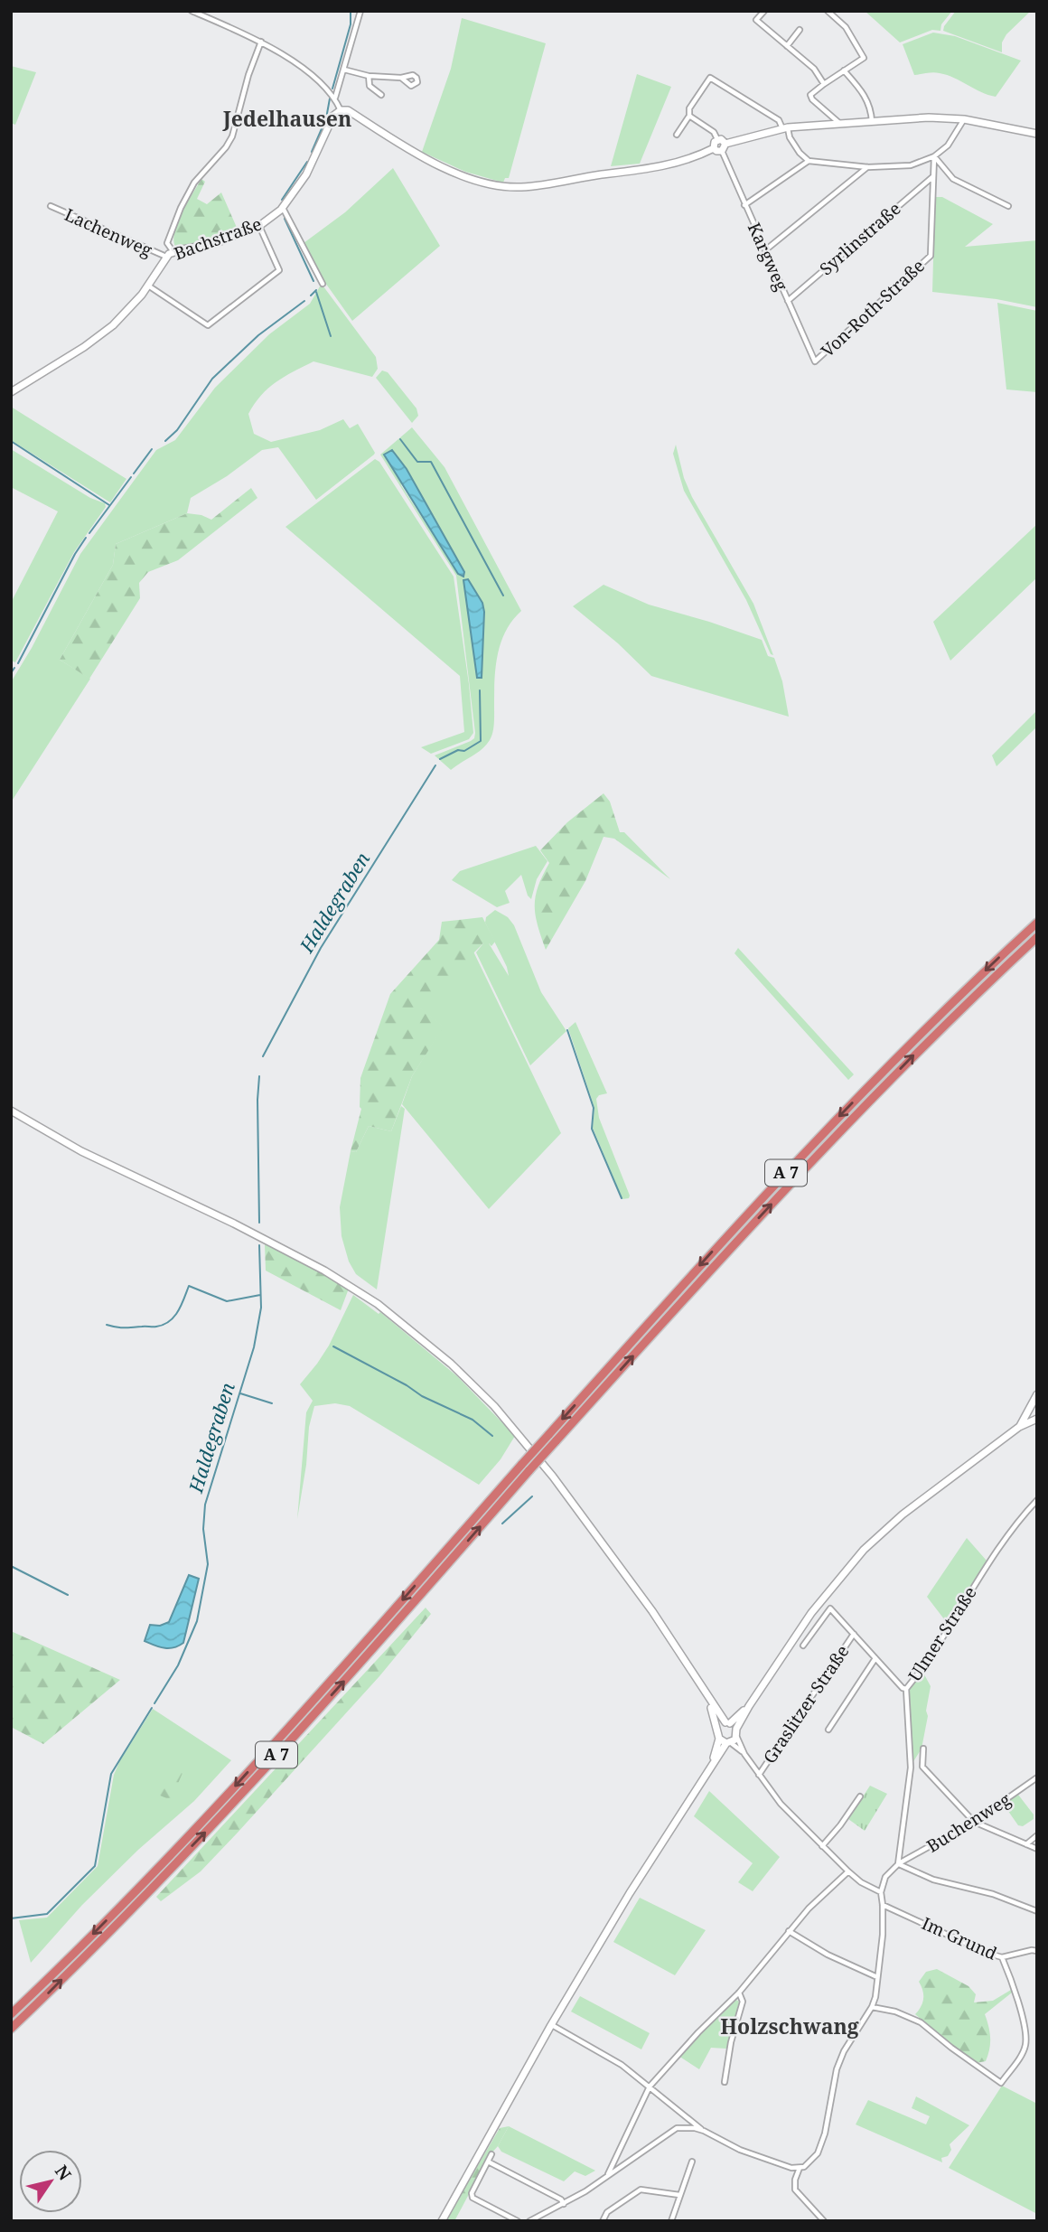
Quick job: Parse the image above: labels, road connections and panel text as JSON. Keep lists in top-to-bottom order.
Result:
{
  "streets": {
    "highway": ["A 7"],
    "main road": ["Bachstraße"],
    "street": [
      "Lachenweg",
      "Syrlinstraße",
      "Kargweg",
      "Von-Roth-Straße",
      "Ulmer Straße",
      "Graslitzer Straße",
      "Buchenweg",
      "Im Grund"
    ]
  },
  "crossings": [
    ["Lachenweg", "Bachstraße"],
    ["Syrlinstraße", "Kargweg"],
    ["Syrlinstraße", "Von-Roth-Straße"],
    ["Kargweg", "Von-Roth-Straße"],
    ["Ulmer Straße", "Buchenweg"]
  ],
  "districts": ["Jedelhausen", "Holzschwang"],
  "water": ["Haldegraben"],
  "north": "top right"
}
